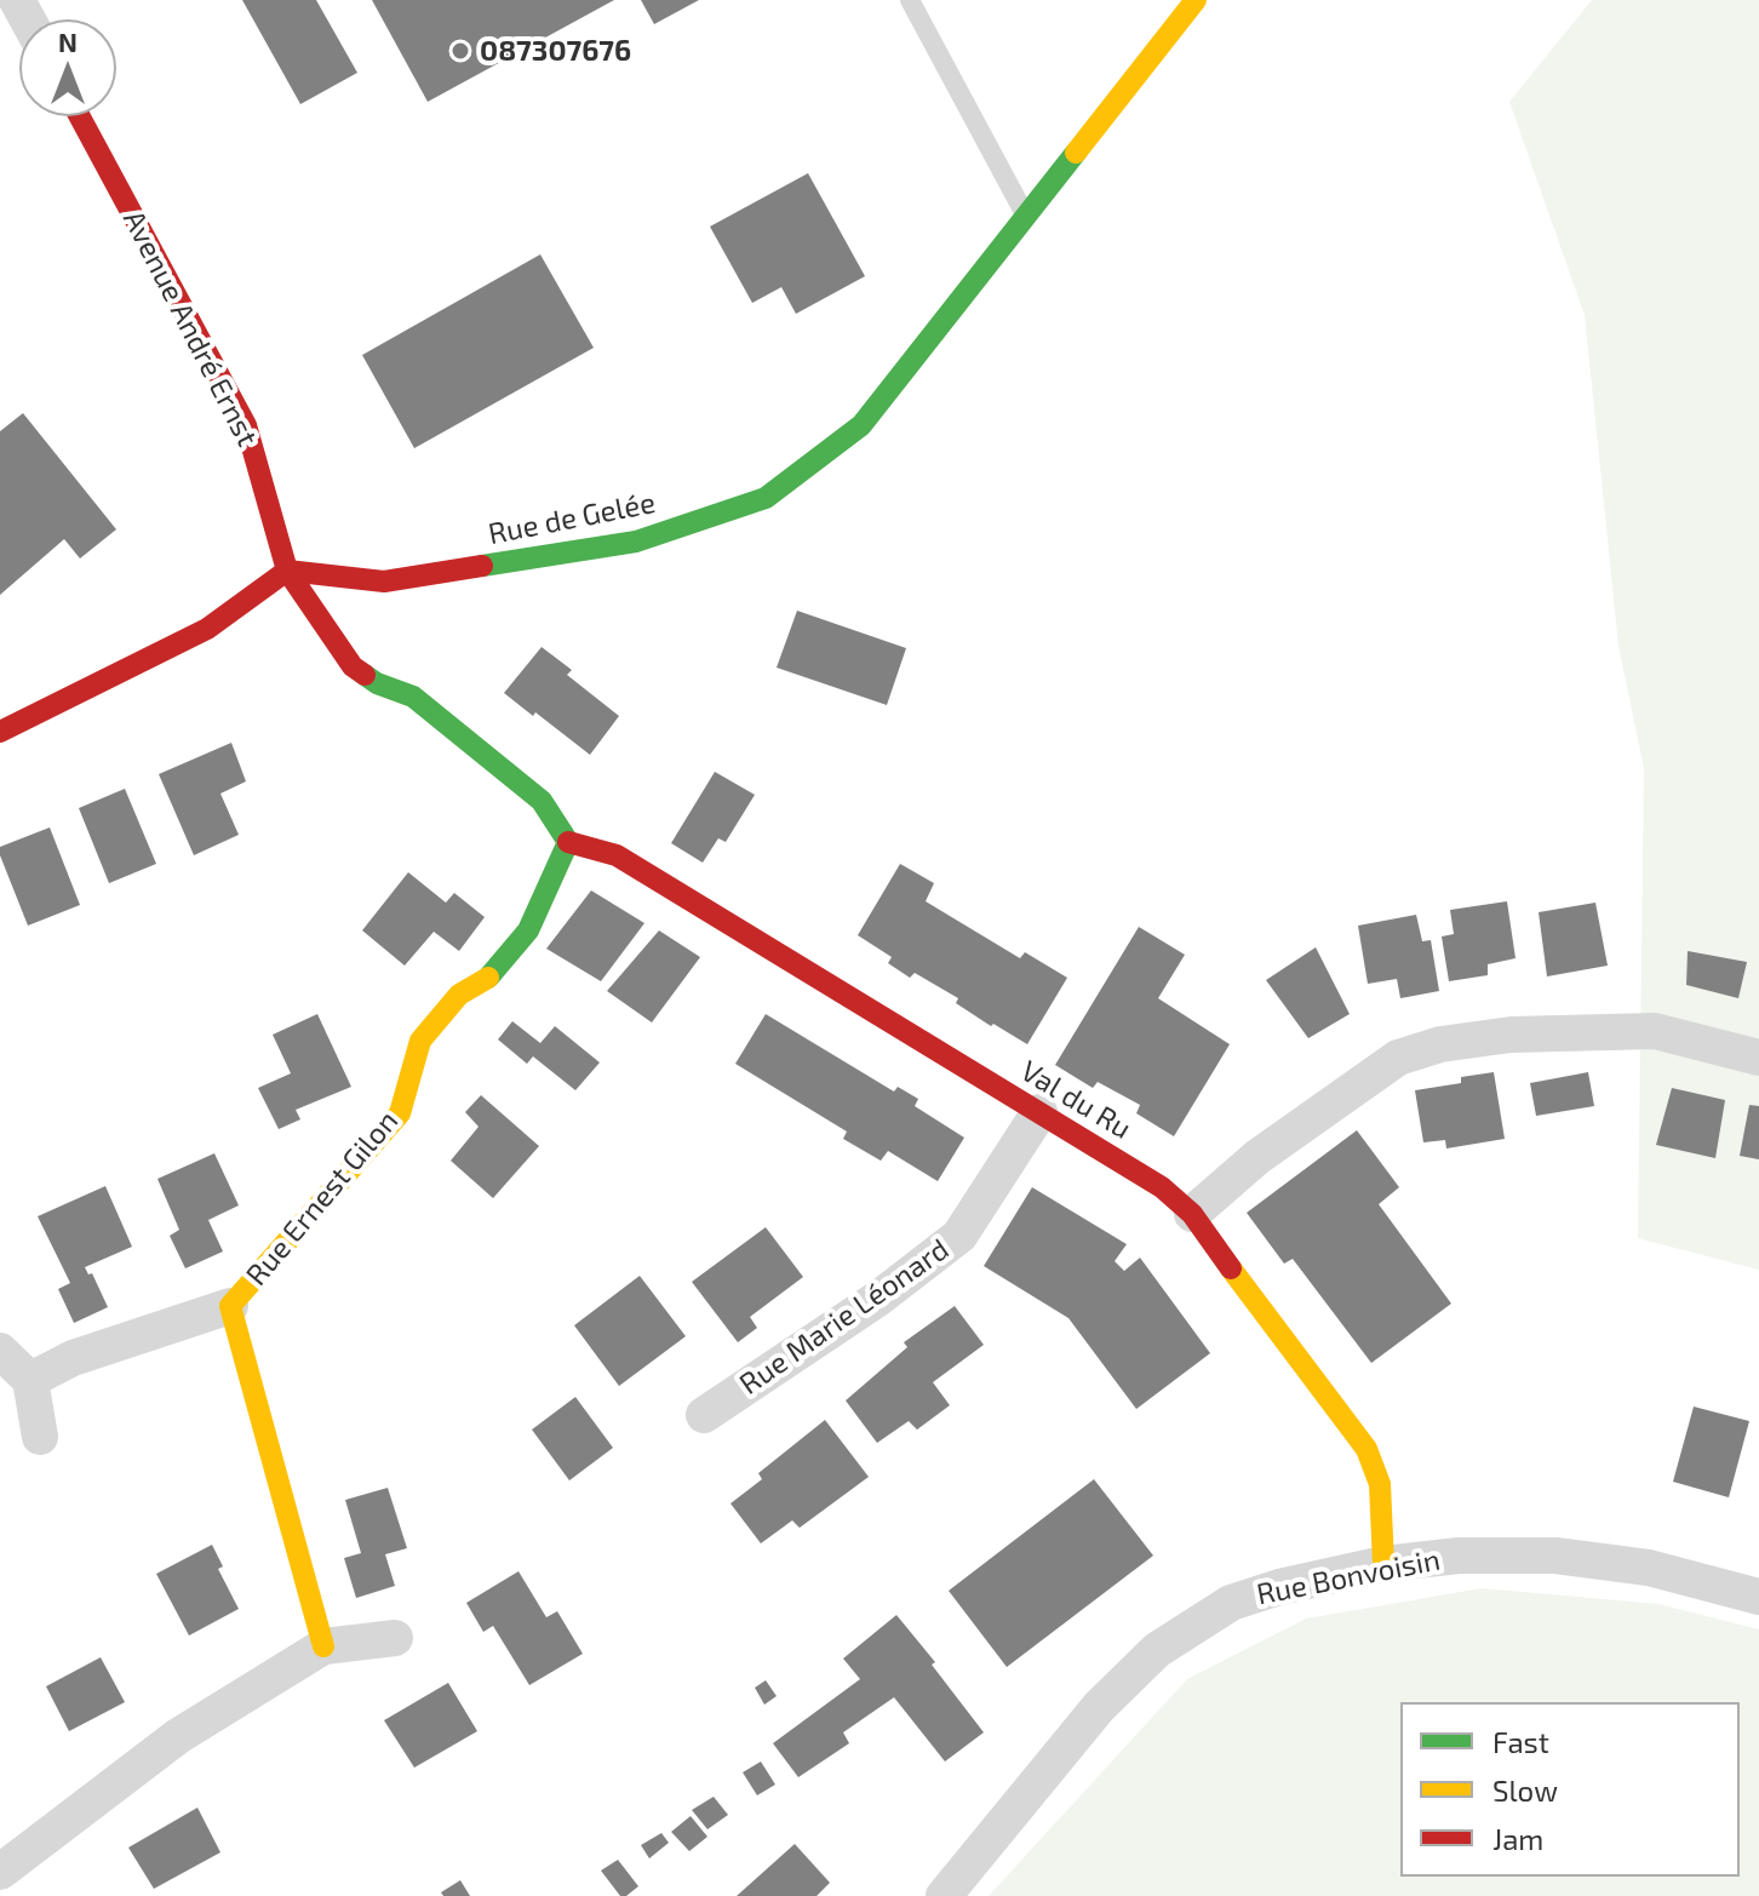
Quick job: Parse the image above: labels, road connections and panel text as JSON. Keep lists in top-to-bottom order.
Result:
{
  "streets": {
    "street": [
      "Avenue André Ernst",
      "Rue de Gelée",
      "Val du Ru",
      "Rue Ernest Gilon",
      "Rue Marie Léonard",
      "Rue Bonvoisin"
    ]
  },
  "crossings": [
    ["Avenue André Ernst", "Rue de Gelée"],
    ["Val du Ru", "Rue Ernest Gilon"],
    ["Val du Ru", "Rue Marie Léonard"],
    ["Val du Ru", "Rue Bonvoisin"]
  ],
  "places": ["087307676"],
  "legend": ["Fast", "Slow", "Jam"],
  "north": "top"
}
